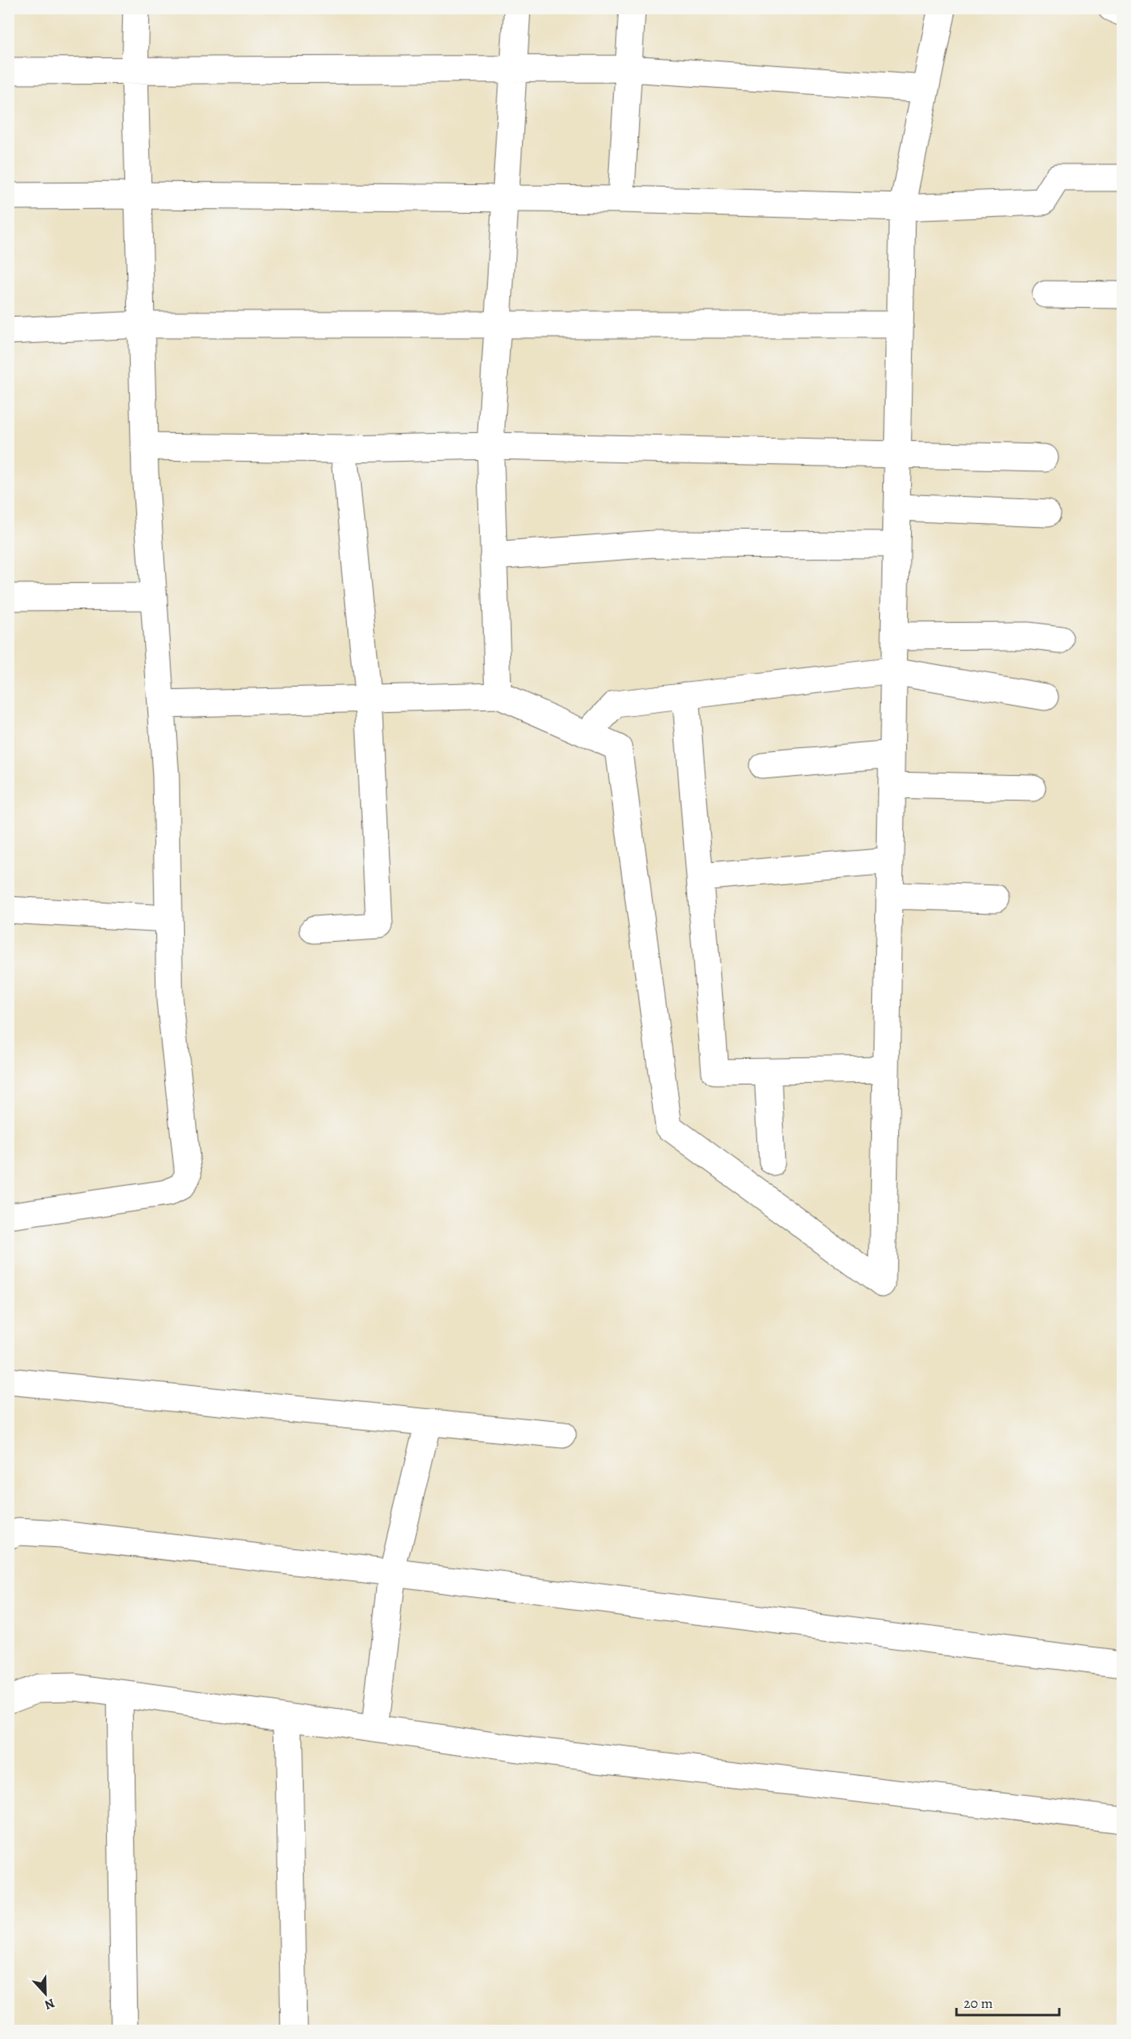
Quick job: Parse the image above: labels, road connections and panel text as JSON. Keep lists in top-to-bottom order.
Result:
{
  "scale_bar": "20 m",
  "north": "bottom"
}
